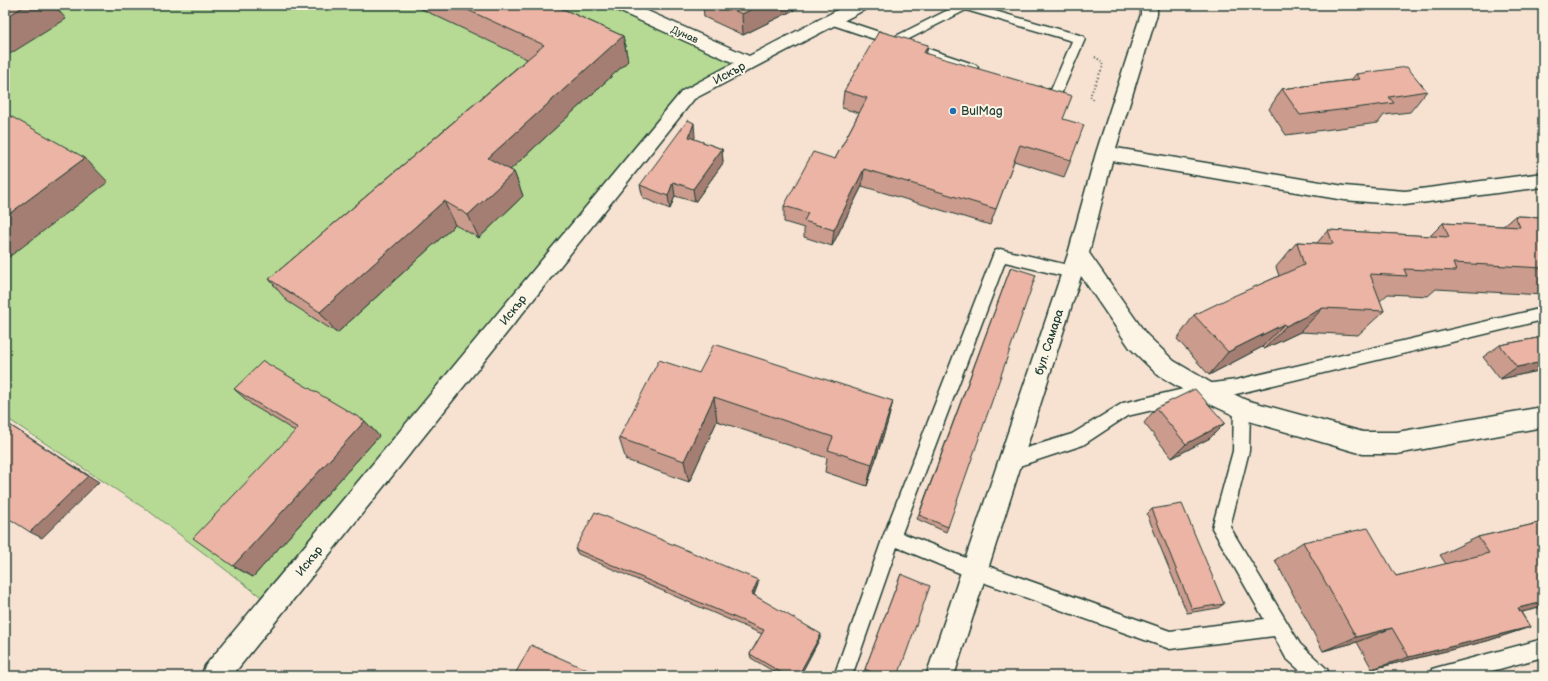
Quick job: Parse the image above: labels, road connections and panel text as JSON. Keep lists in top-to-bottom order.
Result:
{
  "streets": {
    "street": ["Дунав", "Искър", "бул. Самара"]
  },
  "crossings": [
    ["Дунав", "Искър"]
  ],
  "places": ["BulMag"]
}
